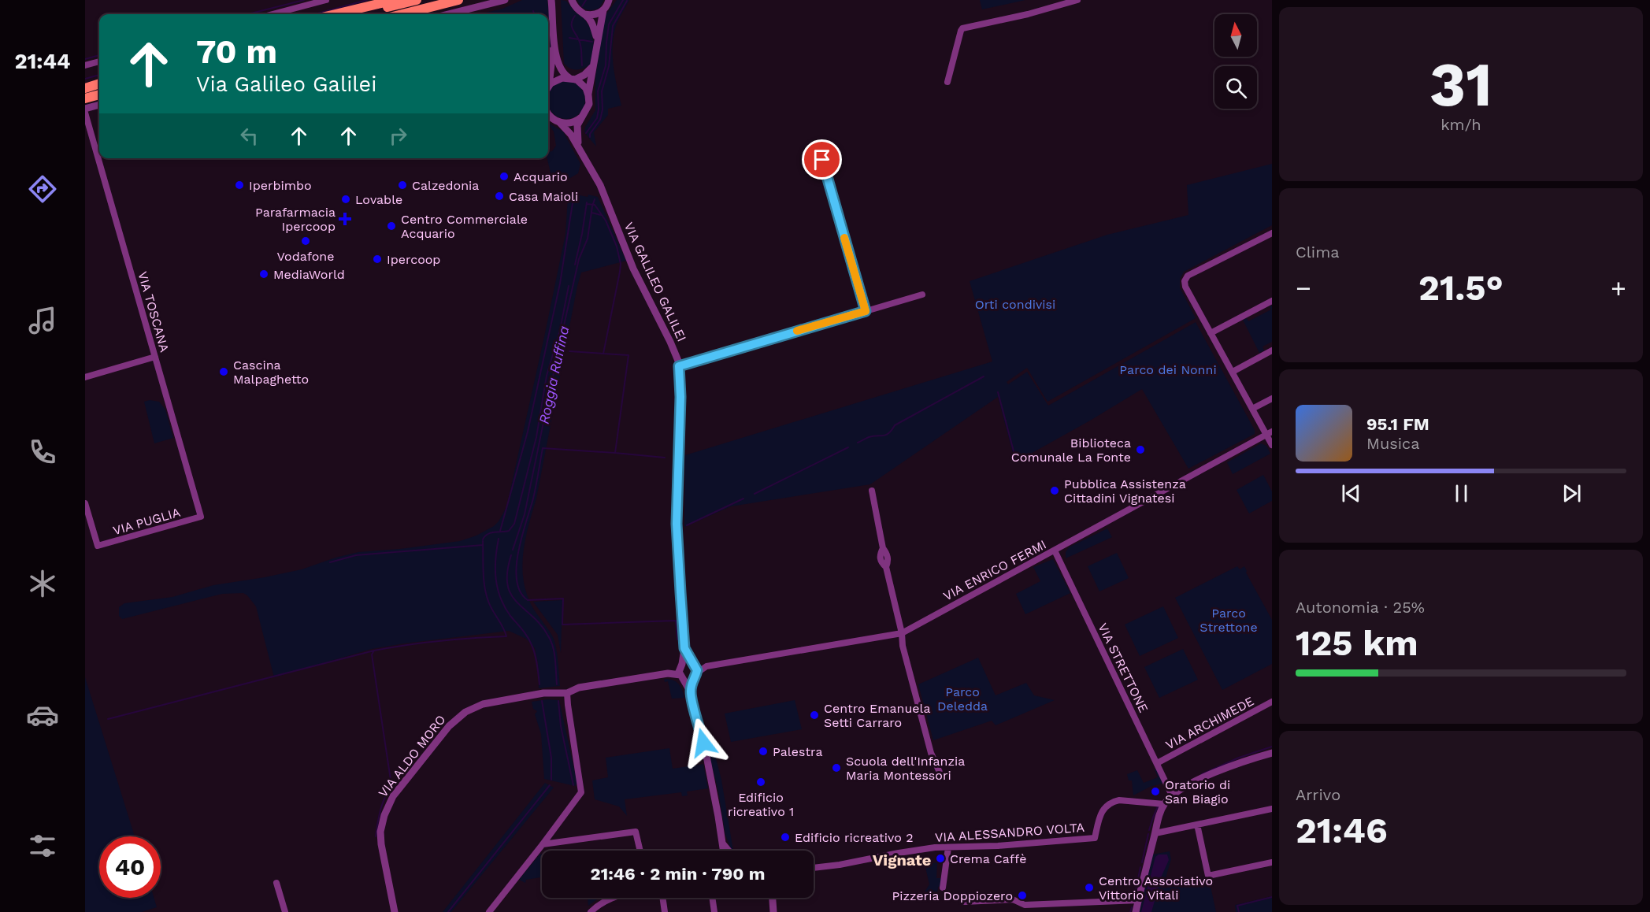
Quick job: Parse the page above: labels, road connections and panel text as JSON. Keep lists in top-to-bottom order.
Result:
{
  "streets": {
    "street": [
      "VIA GALILEO GALILEI",
      "VIA TOSCANA",
      "VIA PUGLIA",
      "VIA ENRICO FERMI",
      "VIA STRETTONE",
      "VIA ARCHIMEDE",
      "VIA ALDO MORO",
      "VIA ALESSANDRO VOLTA"
    ]
  },
  "crossings": [
    ["VIA GALILEO GALILEI", "VIA ALDO MORO"],
    ["VIA TOSCANA", "VIA PUGLIA"],
    ["VIA ENRICO FERMI", "VIA STRETTONE"],
    ["VIA STRETTONE", "VIA ARCHIMEDE"]
  ],
  "districts": ["Vignate"],
  "water": ["Roggia Ruffina"],
  "parks": [
    "Orti condivisi",
    "Parco dei Nonni",
    "Parco Strettone",
    "Parco Deledda"
  ],
  "places": {
    "other": [
      "Acquario",
      "Iperbimbo",
      "Calzedonia",
      "Casa Maioli",
      "Lovable",
      "Centro Commerciale Acquario",
      "Vodafone",
      "Ipercoop",
      "MediaWorld",
      "Cascina Malpaghetto",
      "Biblioteca Comunale La Fonte",
      "Pubblica Assistenza Cittadini Vignatesi",
      "Centro Emanuela Setti Carraro",
      "Palestra",
      "Scuola dell'Infanzia Maria Montessori",
      "Edificio ricreativo 1",
      "Oratorio di San Biagio",
      "Edificio ricreativo 2",
      "Crema Caffè",
      "Centro Associativo Vittorio Vitali",
      "Pizzeria Doppiozero"
    ],
    "health": ["Parafarmacia Ipercoop"]
  },
  "north": "top",
  "page": {
    "tabs": "21:44",
    "tile": [
      ["31", "km/h"],
      "Clima",
      ["Autonomia · 25%", "125 km"],
      ["Arrivo", "21:46"]
    ],
    "turn": ["70 m", "Via Galileo Galilei"],
    "heat": ["−", "21.5°", "+"],
    "song": ["95.1 FM", "Musica"],
    "limit": "40",
    "trip": "21:46 · 2 min · 790 m"
  }
}
